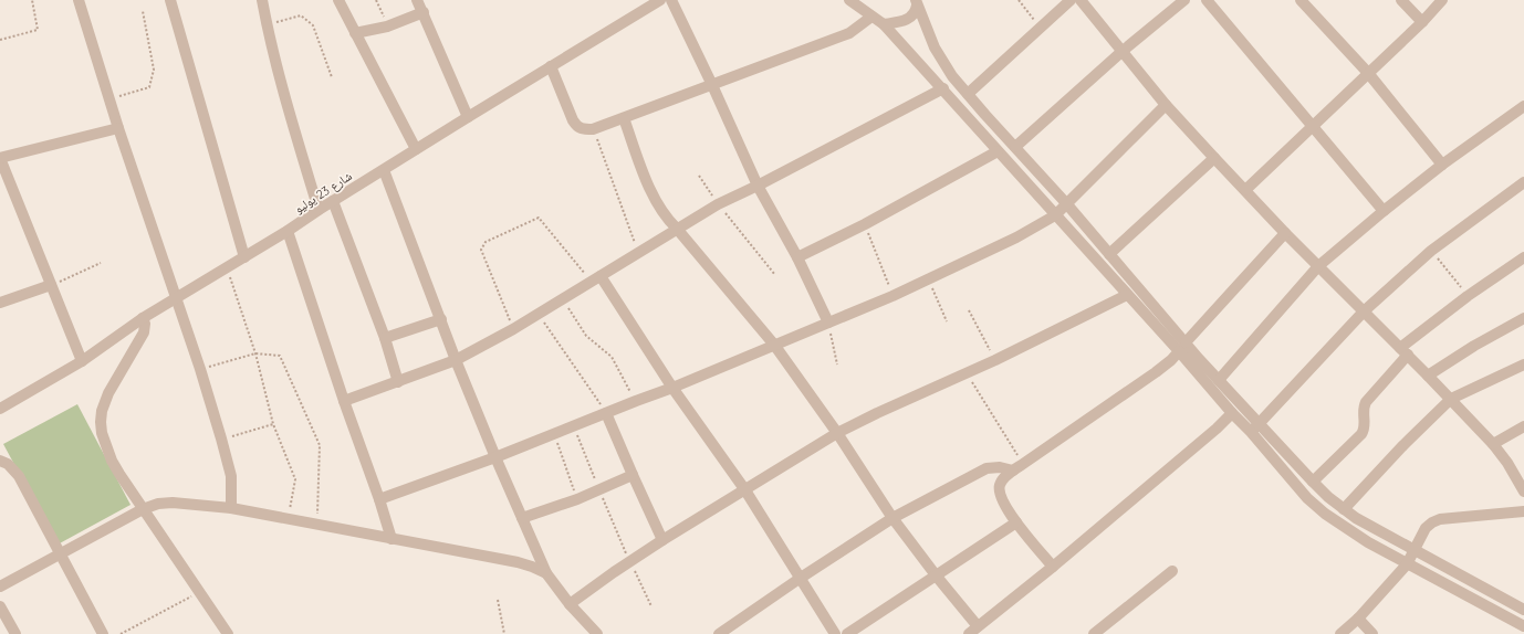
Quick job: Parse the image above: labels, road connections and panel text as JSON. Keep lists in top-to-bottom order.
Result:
{
  "streets": {
    "street": ["شارع 23 يوليو"]
  }
}
